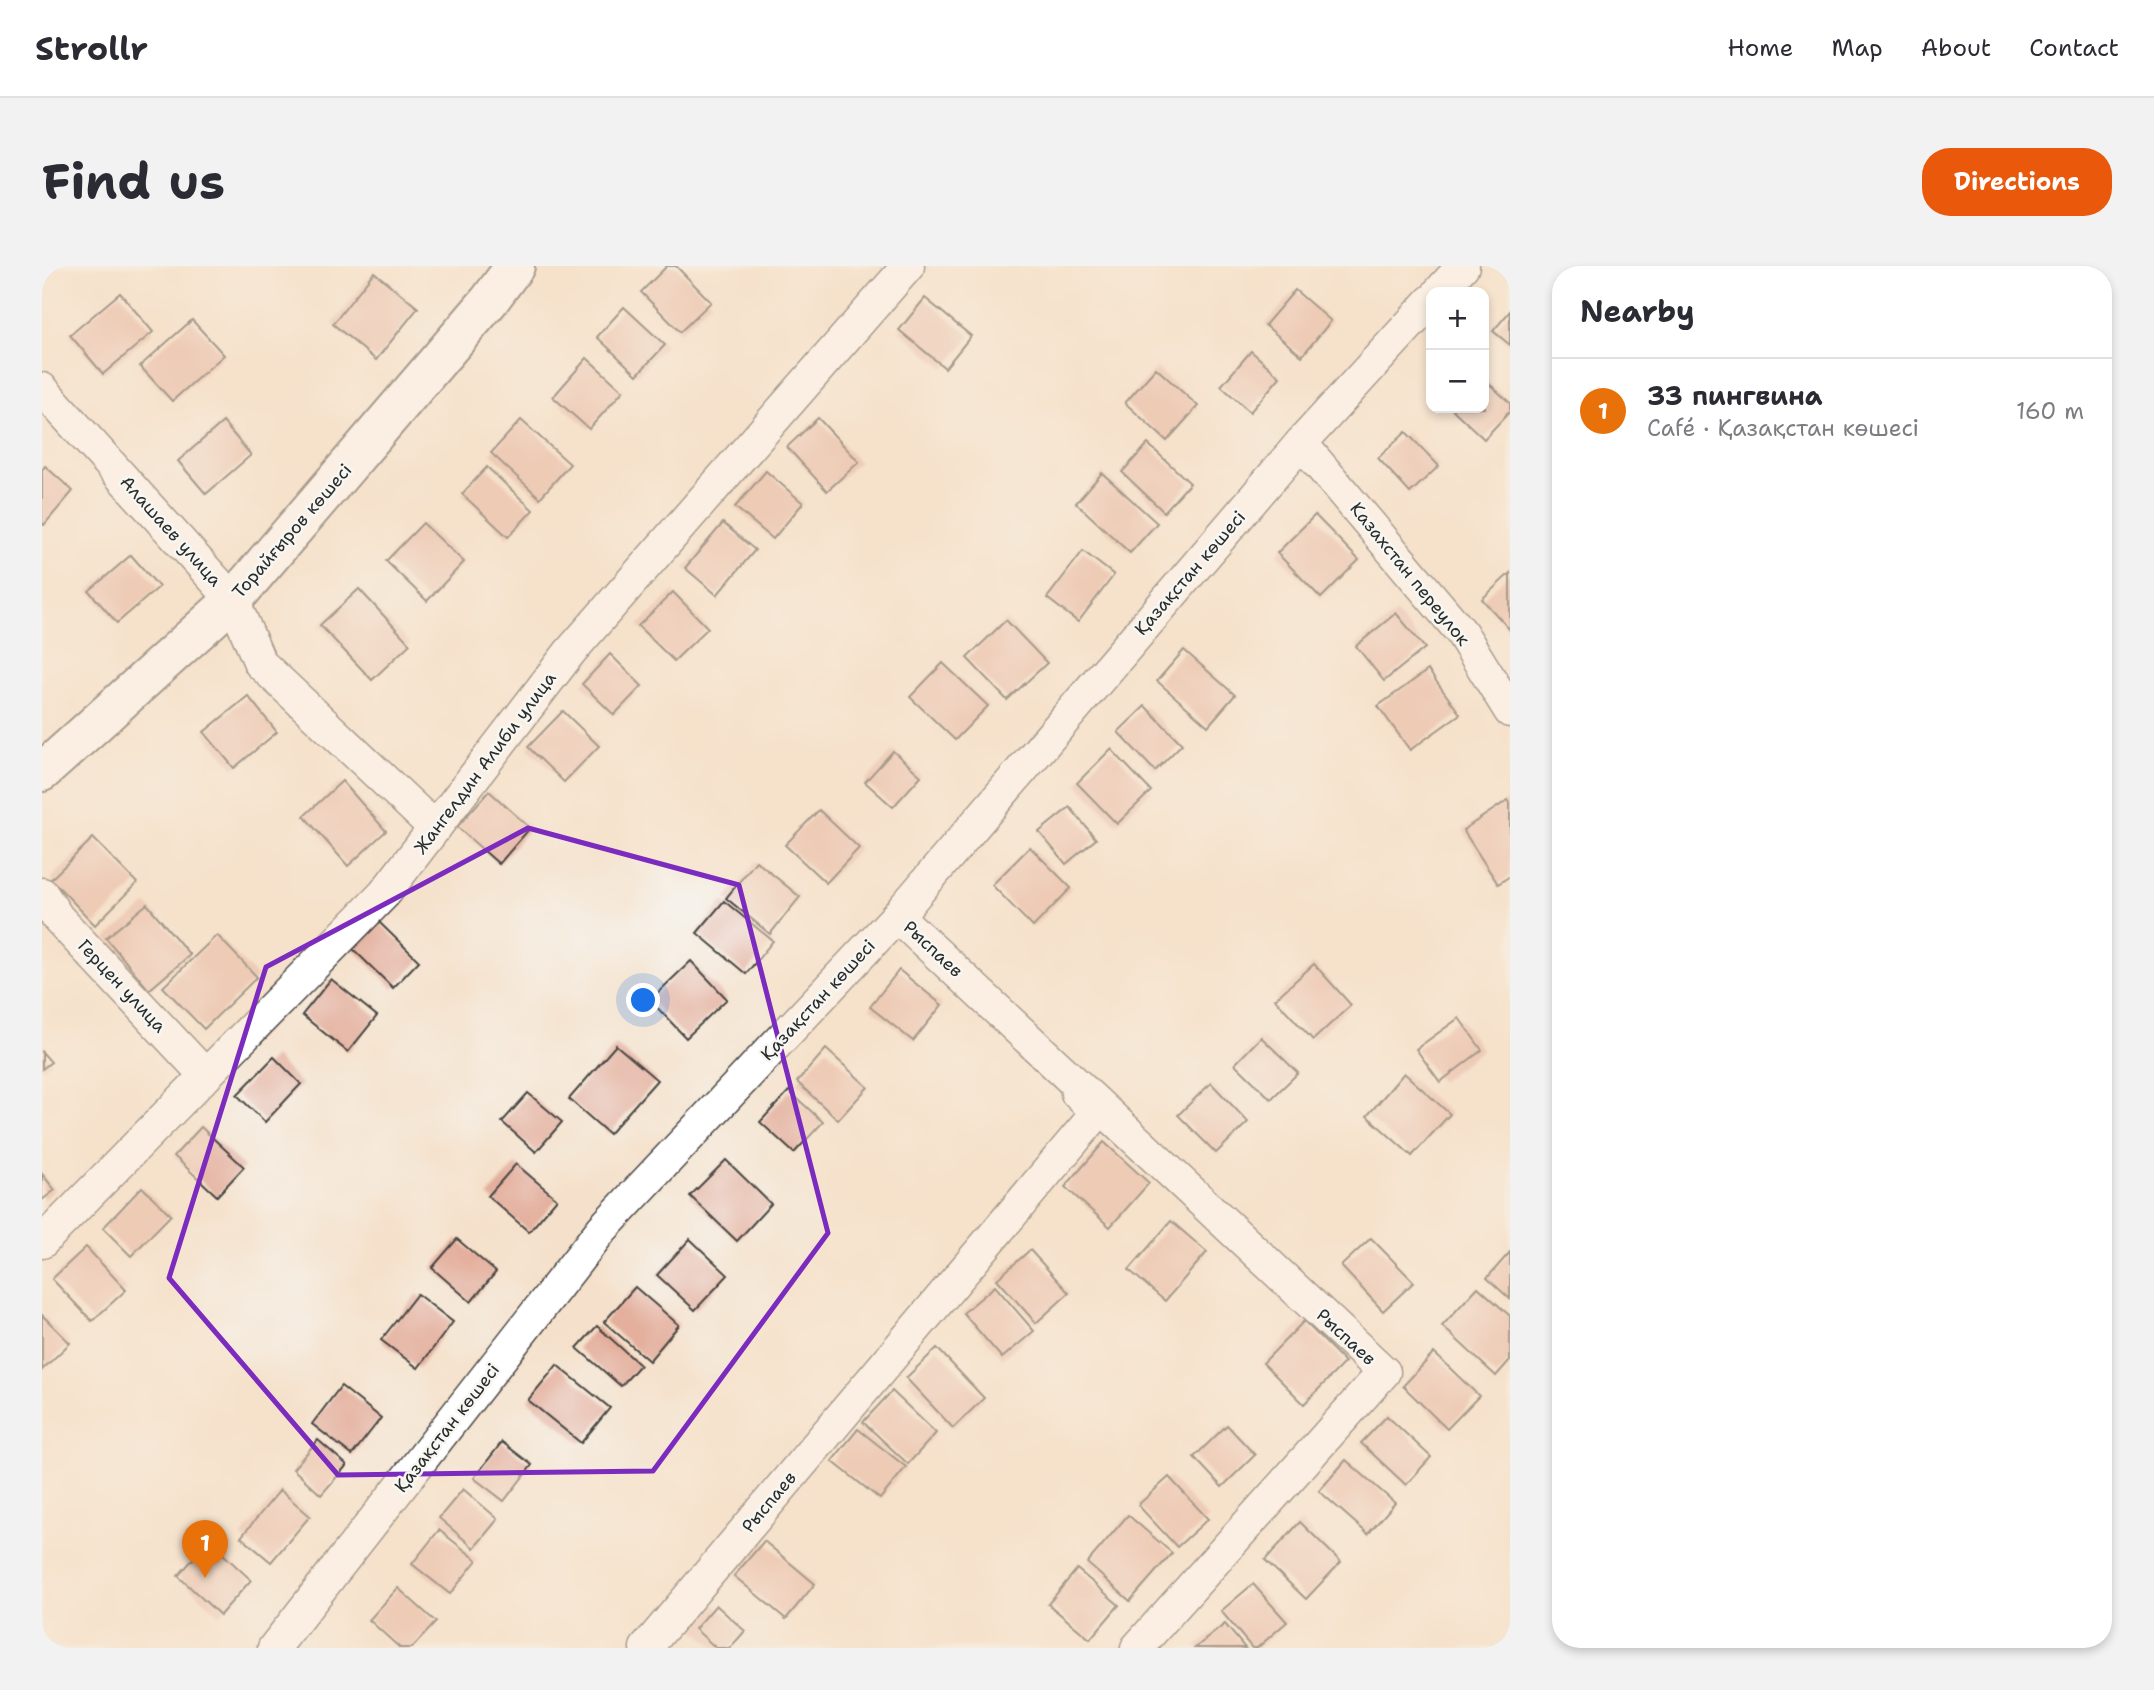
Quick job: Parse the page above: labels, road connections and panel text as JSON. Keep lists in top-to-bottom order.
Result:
{
  "streets": {
    "street": [
      "Алашаев улица",
      "Торайғыров көшесі",
      "Қазақстан көшесі",
      "Казахстан переулок",
      "Жангелдин Алиби улица",
      "Рыспаев",
      "Герцен улица"
    ]
  },
  "crossings": [
    ["Алашаев улица", "Торайғыров көшесі"],
    ["Алашаев улица", "Жангелдин Алиби улица"],
    ["Қазақстан көшесі", "Казахстан переулок"],
    ["Қазақстан көшесі", "Рыспаев"],
    ["Жангелдин Алиби улица", "Герцен улица"]
  ],
  "page": {
    "header": "Strollr",
    "nav": [
      "Home",
      "Map",
      "About",
      "Contact"
    ],
    "buttons": "Directions",
    "title": "Find us",
    "heading": "Nearby",
    "map_buttons": ["+", "−"],
    "list": [
      {
        "mark": "1",
        "name": "33 пингвина",
        "note": "Café · Қазақстан көшесі",
        "value": "160 m"
      }
    ],
    "pins": "1"
  }
}
